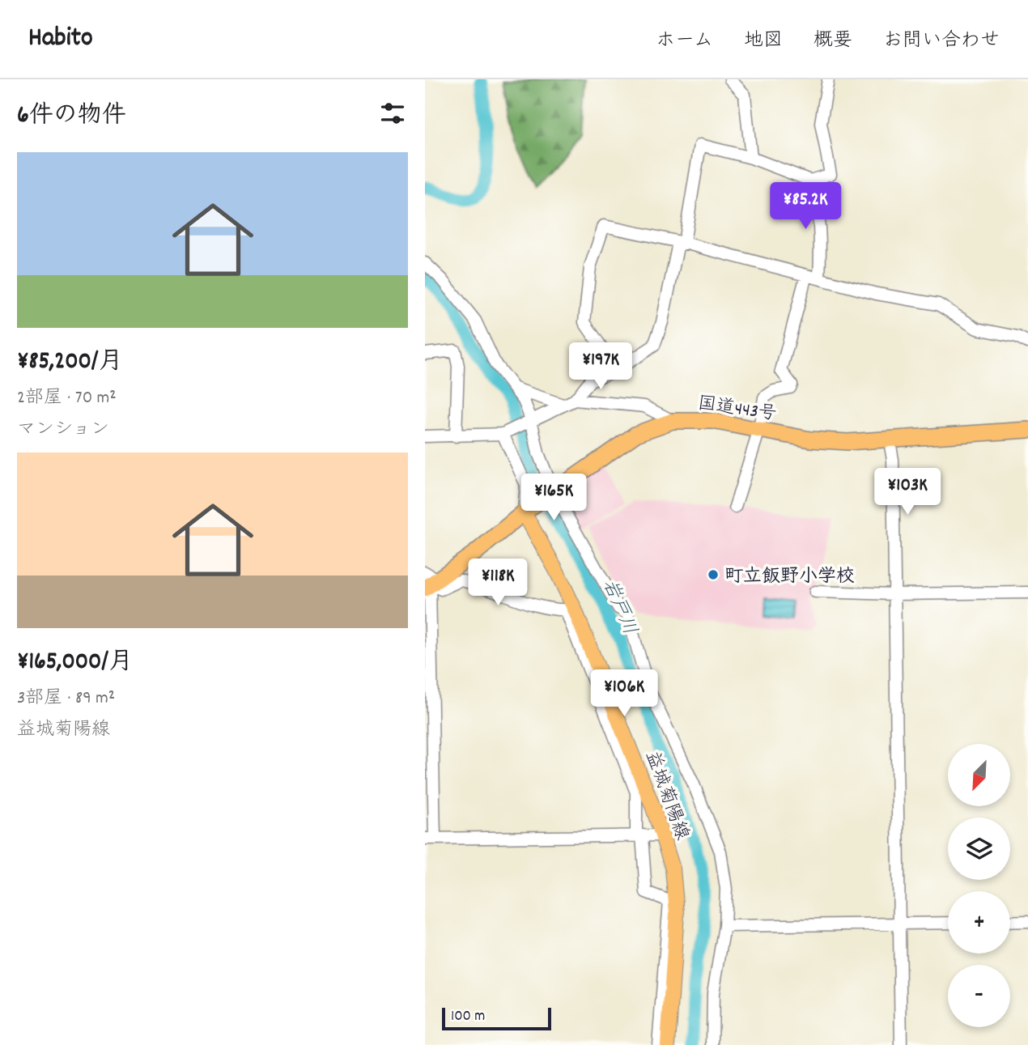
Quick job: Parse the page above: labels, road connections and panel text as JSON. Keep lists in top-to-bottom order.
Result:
{
  "streets": {
    "highway": ["国道443号"],
    "main road": ["益城菊陽線"]
  },
  "crossings": [
    ["国道443号", "益城菊陽線"]
  ],
  "water": ["岩戸川"],
  "places": ["町立飯野小学校"],
  "scale_bar": "100 m",
  "north": "bottom left",
  "page": {
    "header": "Habito",
    "nav": [
      "ホーム",
      "地図",
      "概要",
      "お問い合わせ"
    ],
    "heading": "6件の物件",
    "list": [
      {
        "name": "¥85,200/月",
        "note": "2部屋 · 70 m² · マンション"
      },
      {
        "name": "¥165,000/月",
        "note": "3部屋 · 89 m² · 益城菊陽線"
      }
    ],
    "price": [
      "¥85.2K",
      "¥197K",
      "¥103K",
      "¥165K",
      "¥118K",
      "¥106K"
    ],
    "map_buttons": ["+", "−"],
    "scale": "100 m"
  }
}
